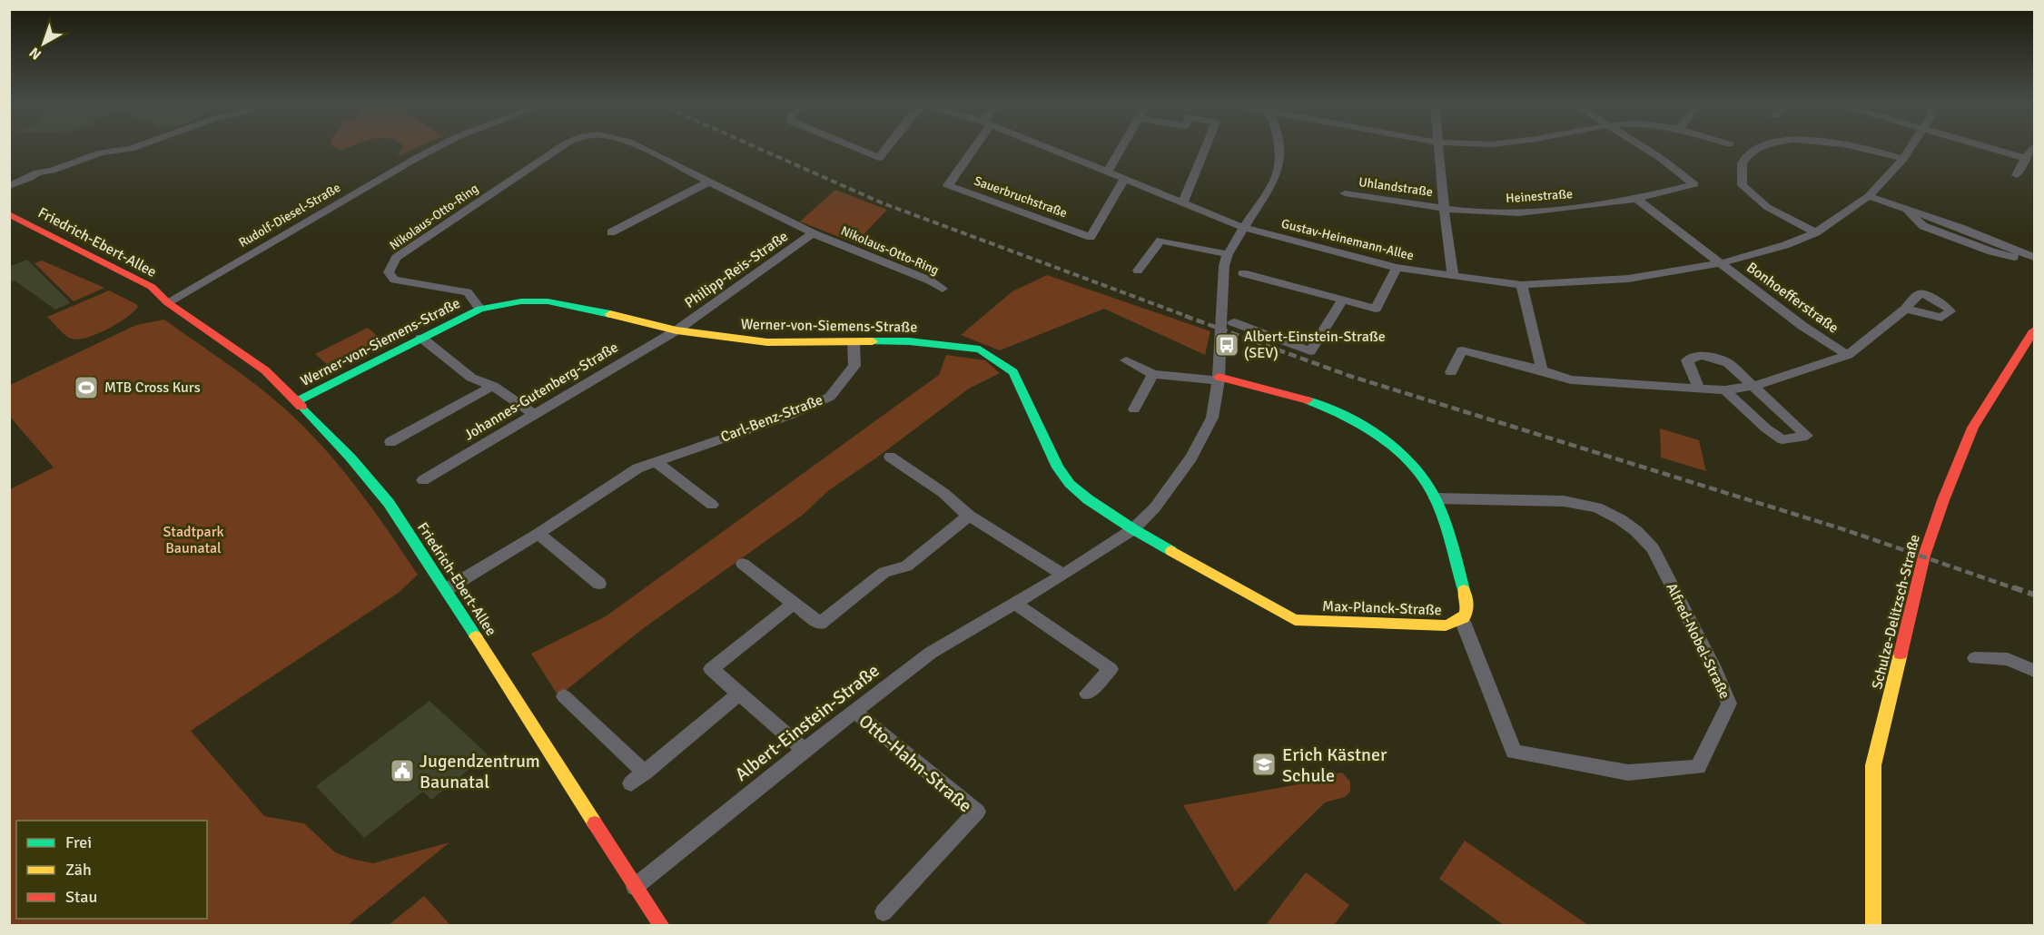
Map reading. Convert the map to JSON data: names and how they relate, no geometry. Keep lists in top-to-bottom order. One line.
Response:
{"streets":{"street":["Uhlandstraße","Heinestraße","Sauerbruchstraße","Rudolf-Diesel-Straße","Nikolaus-Otto-Ring","Gustav-Heinemann-Allee","Friedrich-Ebert-Allee","Philipp-Reis-Straße","Bonhoefferstraße","Werner-von-Siemens-Straße","Johannes-Gutenberg-Straße","Carl-Benz-Straße","Max-Planck-Straße","Schulze-Delitzsch-Straße","Alfred-Nobel-Straße","Albert-Einstein-Straße","Otto-Hahn-Straße"]},"crossings":[["Uhlandstraße","Heinestraße"],["Uhlandstraße","Gustav-Heinemann-Allee"],["Sauerbruchstraße","Gustav-Heinemann-Allee"],["Rudolf-Diesel-Straße","Friedrich-Ebert-Allee"],["Nikolaus-Otto-Ring","Philipp-Reis-Straße"],["Nikolaus-Otto-Ring","Werner-von-Siemens-Straße"],["Gustav-Heinemann-Allee","Bonhoefferstraße"],["Gustav-Heinemann-Allee","Albert-Einstein-Straße"],["Friedrich-Ebert-Allee","Werner-von-Siemens-Straße"],["Friedrich-Ebert-Allee","Carl-Benz-Straße"],["Friedrich-Ebert-Allee","Albert-Einstein-Straße"],["Philipp-Reis-Straße","Werner-von-Siemens-Straße"],["Philipp-Reis-Straße","Johannes-Gutenberg-Straße"],["Werner-von-Siemens-Straße","Johannes-Gutenberg-Straße"],["Werner-von-Siemens-Straße","Carl-Benz-Straße"],["Werner-von-Siemens-Straße","Max-Planck-Straße"],["Werner-von-Siemens-Straße","Albert-Einstein-Straße"],["Max-Planck-Straße","Alfred-Nobel-Straße"],["Max-Planck-Straße","Albert-Einstein-Straße"],["Albert-Einstein-Straße","Otto-Hahn-Straße"]],"parks":["Stadtpark Baunatal"],"places":{"bus stop":["Albert-Einstein-Straße (SEV)"],"sports":["MTB Cross Kurs"],"school or university":["Erich Kästner Schule"],"public building":["Jugendzentrum Baunatal"]},"legend":["Frei","Zäh","Stau"],"north":"bottom left"}
